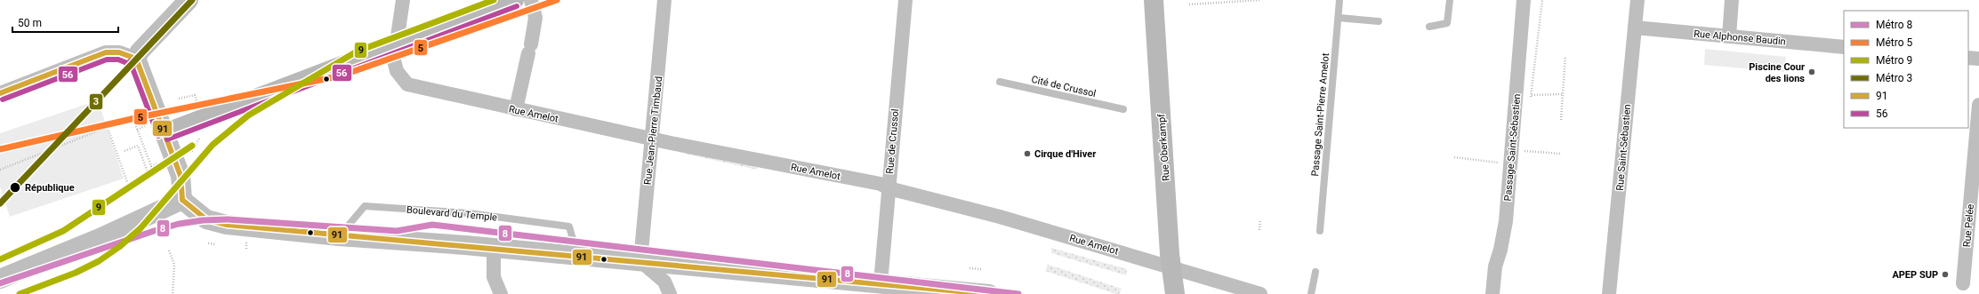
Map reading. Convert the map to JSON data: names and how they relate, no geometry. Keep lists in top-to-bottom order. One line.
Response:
{"streets":{"main road":["Rue Oberkampf"],"street":["Rue Alphonse Baudin","Rue Amelot","Rue Jean-Pierre Timbaud","Rue de Crussol","Passage Saint-Sébastien","Rue Saint-Sébastien","Rue Pelée"],"lane":["Cité de Crussol","Passage Saint-Pierre Amelot","Boulevard du Temple"]},"crossings":[["Rue Alphonse Baudin","Rue Saint-Sébastien"],["Rue Amelot","Rue Jean-Pierre Timbaud"],["Rue Amelot","Rue de Crussol"],["Rue Amelot","Rue Oberkampf"]],"places":["Piscine Cour des lions","Cirque d'Hiver","République","APEP SUP"],"lines":["metro line 5","metro line 9","metro line 3","transit line 56","transit line 91","metro line 8"],"legend":["Métro 8","Métro 5","Métro 9","Métro 3","91","56"],"scale_bar":"50 m"}
